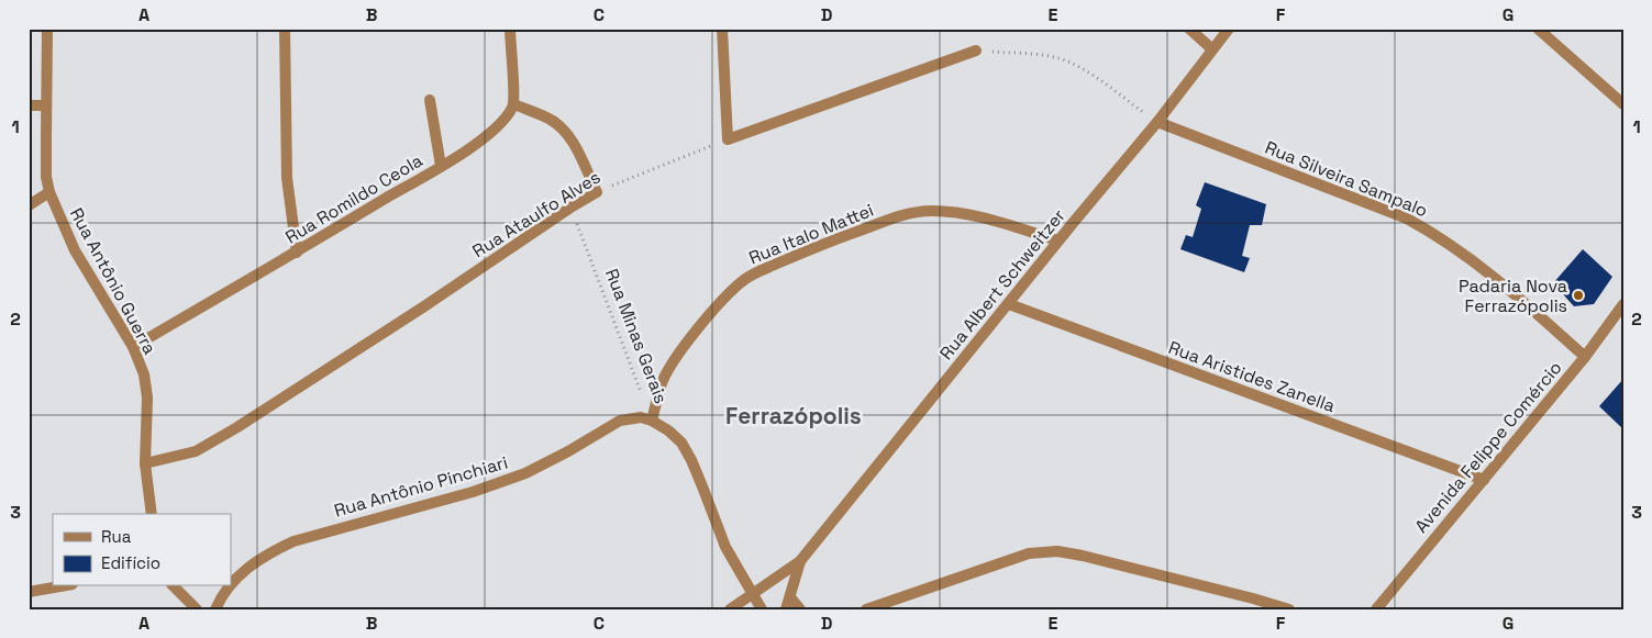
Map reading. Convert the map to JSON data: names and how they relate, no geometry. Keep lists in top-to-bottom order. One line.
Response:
{"streets":{"street":["Rua Silveira Sampalo","Rua Romildo Ceola","Rua Ataulfo Alves","Rua Italo Mattei","Rua Antônio Guerra","Rua Albert Schweitzer","Rua Minas Gerais","Rua Aristides Zanella","Avenida Felippe Comércio","Rua Antônio Pinchiari"]},"crossings":[["Rua Silveira Sampalo","Rua Albert Schweitzer"],["Rua Silveira Sampalo","Avenida Felippe Comércio"],["Rua Romildo Ceola","Rua Antônio Guerra"],["Rua Ataulfo Alves","Rua Antônio Guerra"],["Rua Ataulfo Alves","Rua Minas Gerais"],["Rua Italo Mattei","Rua Albert Schweitzer"],["Rua Italo Mattei","Rua Minas Gerais"],["Rua Italo Mattei","Rua Antônio Pinchiari"],["Rua Albert Schweitzer","Rua Minas Gerais"],["Rua Albert Schweitzer","Rua Aristides Zanella"],["Rua Minas Gerais","Rua Antônio Pinchiari"],["Rua Aristides Zanella","Avenida Felippe Comércio"]],"districts":["Ferrazópolis"],"places":["Padaria Nova Ferrazópolis"],"legend":["Rua","Edifício"],"grid":{"columns":["A","B","C","D","E","F","G"],"rows":["1","2","3"]}}
